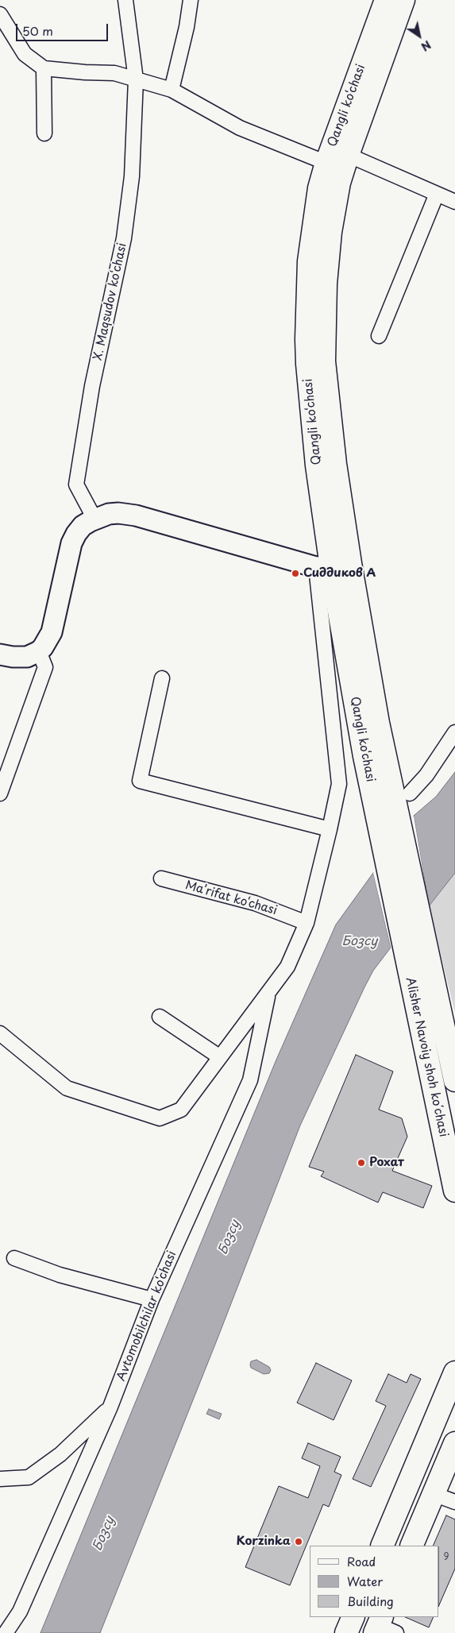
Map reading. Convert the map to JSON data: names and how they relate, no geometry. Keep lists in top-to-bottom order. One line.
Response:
{"streets":{"main road":["Qangli ko‘chasi","Alisher Navoiy shoh koʻchasi"],"street":["X. Maqsudov ko‘chasi","Maʼrifat ko‘chasi","Avtomobilchilar ko‘chasi"]},"crossings":[["Qangli ko‘chasi","Maʼrifat ko‘chasi"],["Qangli ko‘chasi","Alisher Navoiy shoh koʻchasi"]],"water":["Бозсу"],"places":["Сиддиков А","Рохат","Korzinka"],"house_numbers":["9"],"legend":["Road","Water","Building"],"scale_bar":"50 m","north":"bottom right"}
